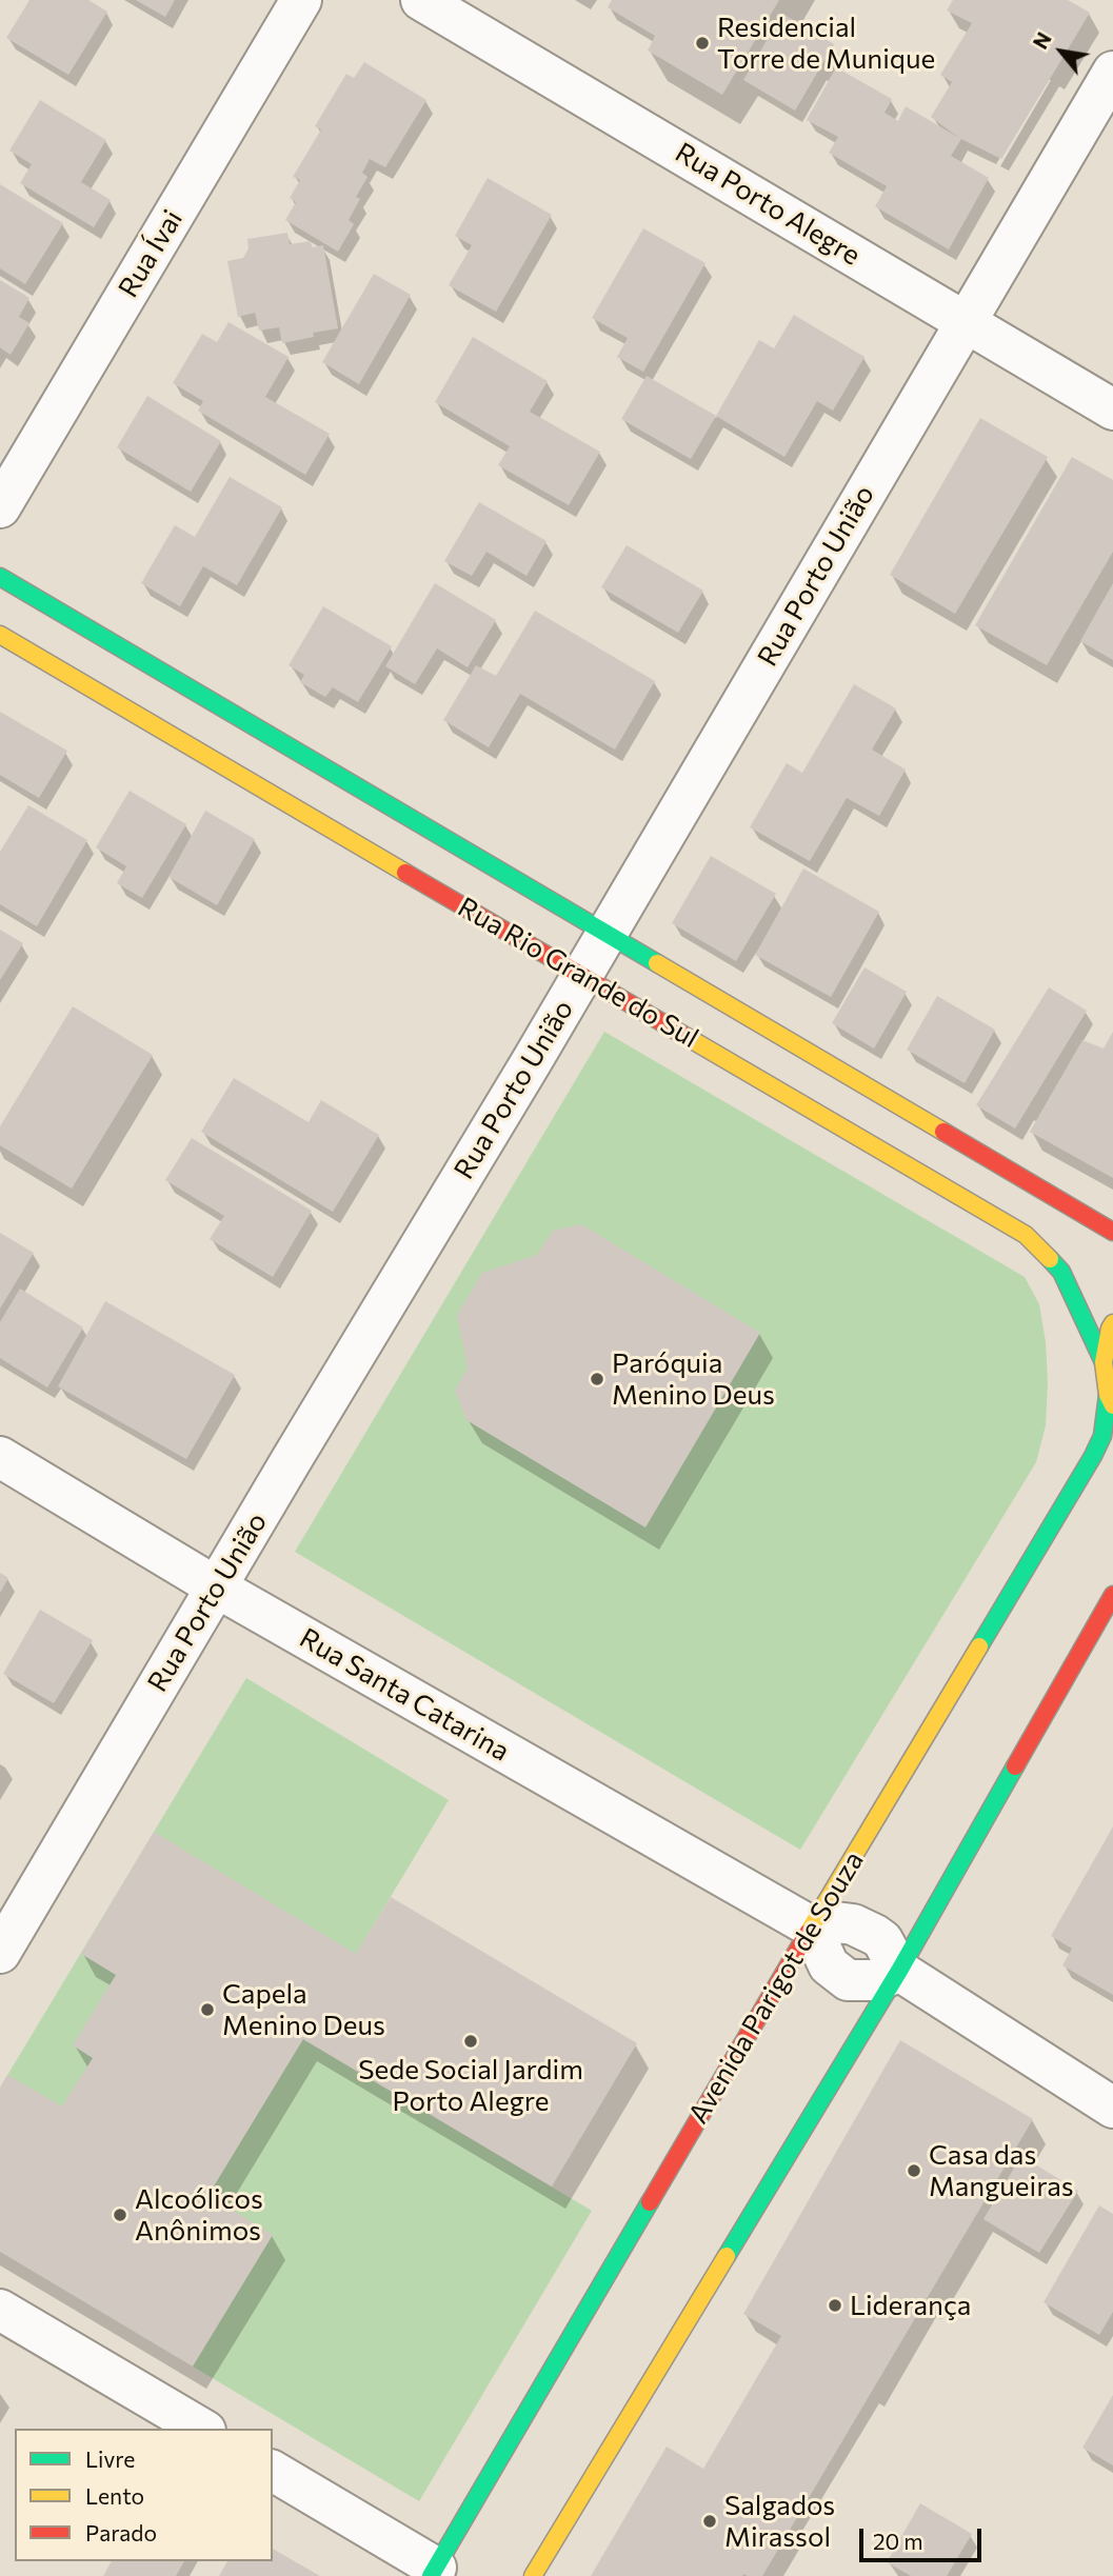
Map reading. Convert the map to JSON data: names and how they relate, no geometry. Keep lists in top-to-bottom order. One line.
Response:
{"streets":{"street":["Rua Porto Alegre","Rua Ívai","Rua Porto União","Rua Rio Grande do Sul","Rua Santa Catarina","Avenida Parigot de Souza"]},"crossings":[["Rua Porto Alegre","Rua Porto União"],["Rua Porto União","Rua Rio Grande do Sul"],["Rua Porto União","Rua Santa Catarina"],["Rua Rio Grande do Sul","Avenida Parigot de Souza"],["Rua Santa Catarina","Avenida Parigot de Souza"]],"places":["Residencial Torre de Munique","Paróquia Menino Deus","Capela Menino Deus","Sede Social Jardim Porto Alegre","Casa das Mangueiras","Alcoólicos Anônimos","Liderança","Salgados Mirassol"],"legend":["Livre","Lento","Parado"],"scale_bar":"20 m","north":"top left"}
